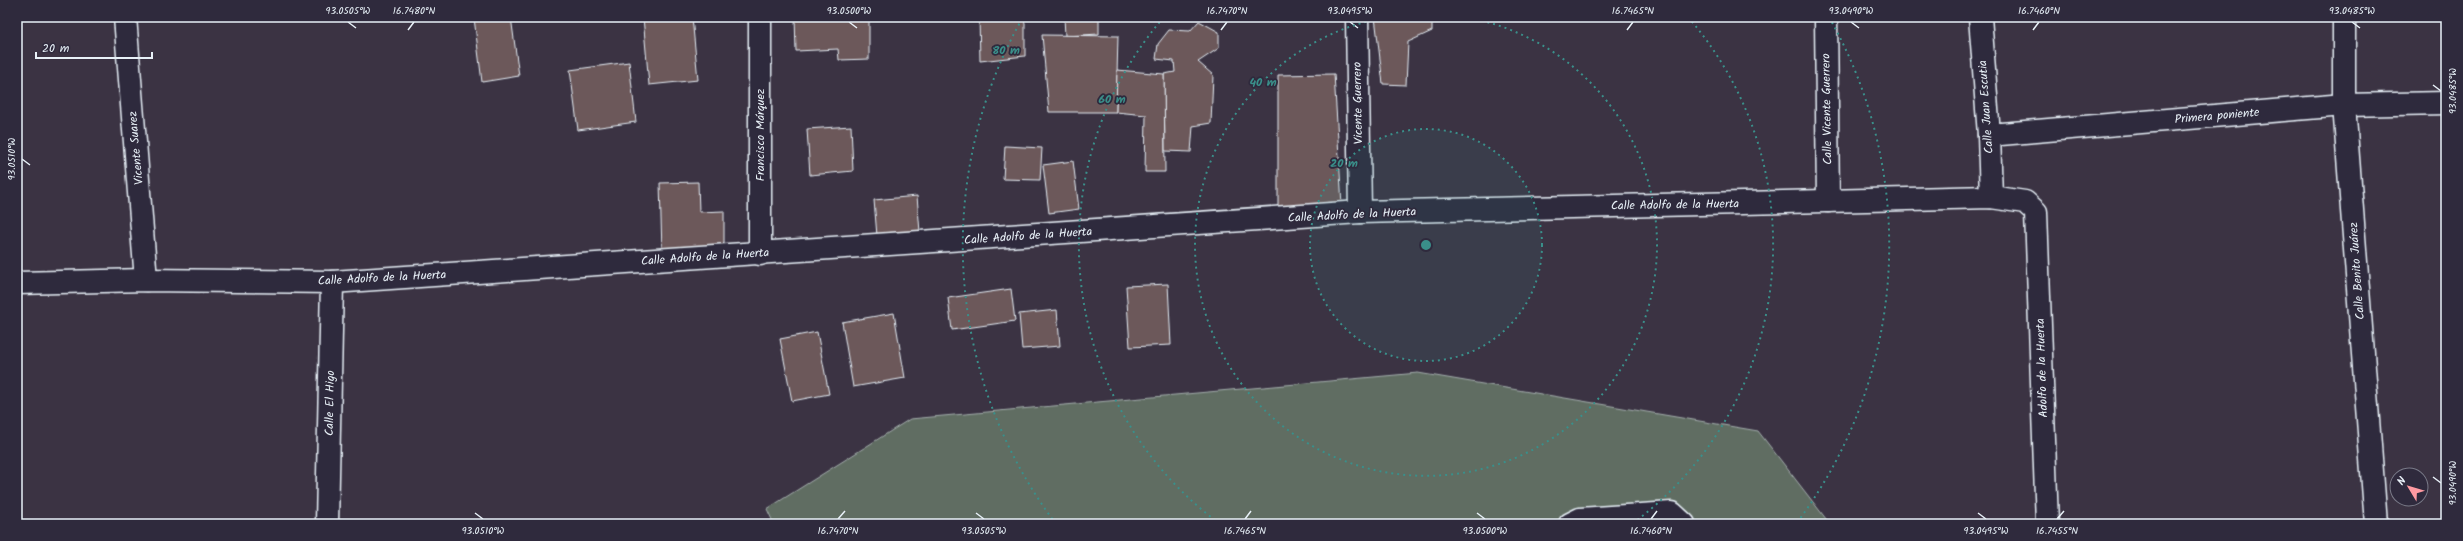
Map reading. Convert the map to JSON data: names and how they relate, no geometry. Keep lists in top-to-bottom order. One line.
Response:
{"streets":{"street":["Vicente Guerrero","Calle Juan Escutia","Calle Vicente Guerrero","Primera poniente","Francisco Márquez","Vicente Suarez","Calle Adolfo de la Huerta","Calle Benito Juárez","Adolfo de la Huerta","Calle El Higo"]},"crossings":[["Vicente Guerrero","Calle Adolfo de la Huerta"],["Calle Juan Escutia","Primera poniente"],["Calle Juan Escutia","Calle Adolfo de la Huerta"],["Calle Vicente Guerrero","Calle Adolfo de la Huerta"],["Primera poniente","Calle Benito Juárez"],["Francisco Márquez","Calle Adolfo de la Huerta"],["Vicente Suarez","Calle Adolfo de la Huerta"],["Calle Adolfo de la Huerta","Adolfo de la Huerta"],["Calle Adolfo de la Huerta","Calle El Higo"]],"scale_bar":"20 m","north":"top left","coordinates":["93.0505°W","16.7480°N","93.0500°W","16.7470°N","93.0495°W","16.7465°N","93.0490°W","16.7460°N","93.0485°W","93.0510°W","16.7455°N"],"rings":["80 m","40 m","60 m","20 m"]}
